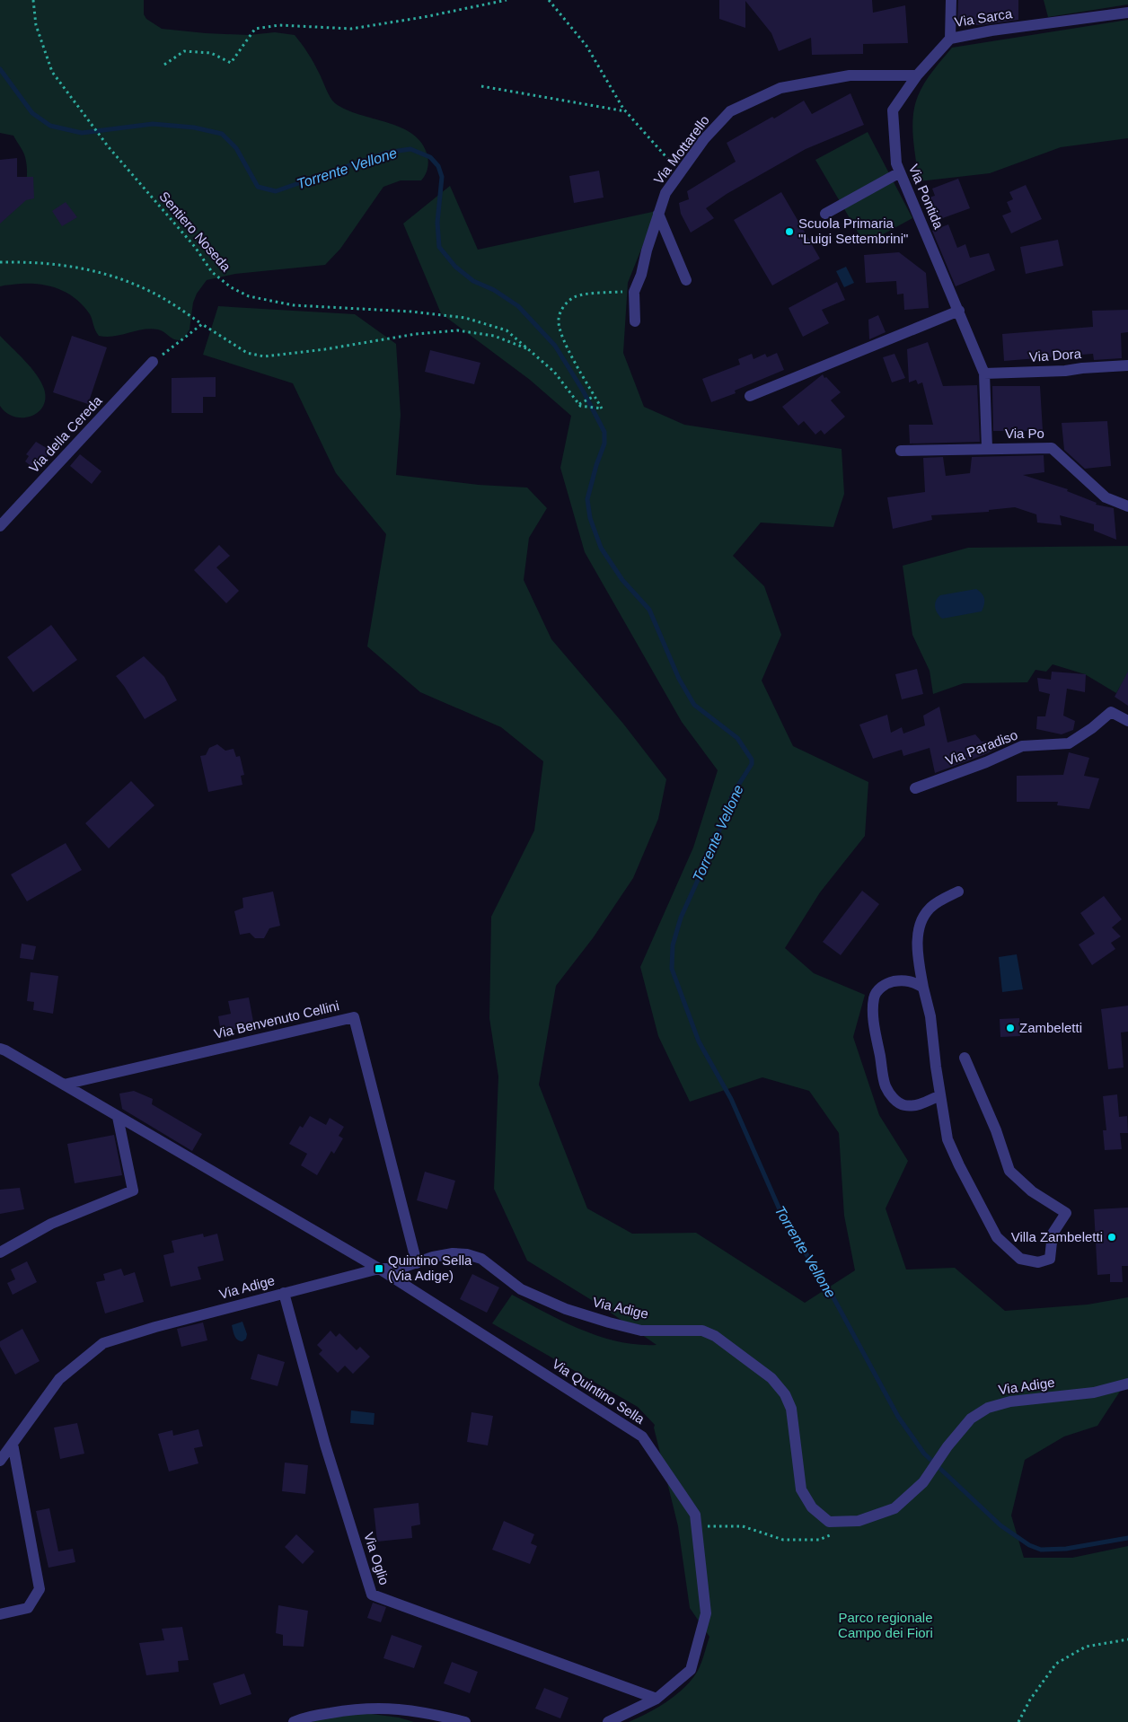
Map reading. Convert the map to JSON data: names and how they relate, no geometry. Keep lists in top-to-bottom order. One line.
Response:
{"streets":{"street":["Via Sarca","Via Mottarello","Via Pontida","Via Dora","Via Po","Via della Cereda","Via Paradiso","Via Benvenuto Cellini","Via Adige","Via Quintino Sella","Via Oglio"],"path":["Sentiero Noseda"]},"crossings":[["Via Sarca","Via Pontida"],["Via Mottarello","Via Pontida"],["Via Pontida","Via Dora"],["Via Pontida","Via Po"],["Via Benvenuto Cellini","Via Adige"],["Via Adige","Via Quintino Sella"],["Via Adige","Via Oglio"],["Via Quintino Sella","Via Oglio"]],"water":["Torrente Vellone"],"parks":["Parco regionale Campo dei Fiori"],"places":{"other":["Scuola Primaria \"Luigi Settembrini\"","Zambeletti","Villa Zambeletti"],"transit":["Quintino Sella (Via Adige)"]}}
